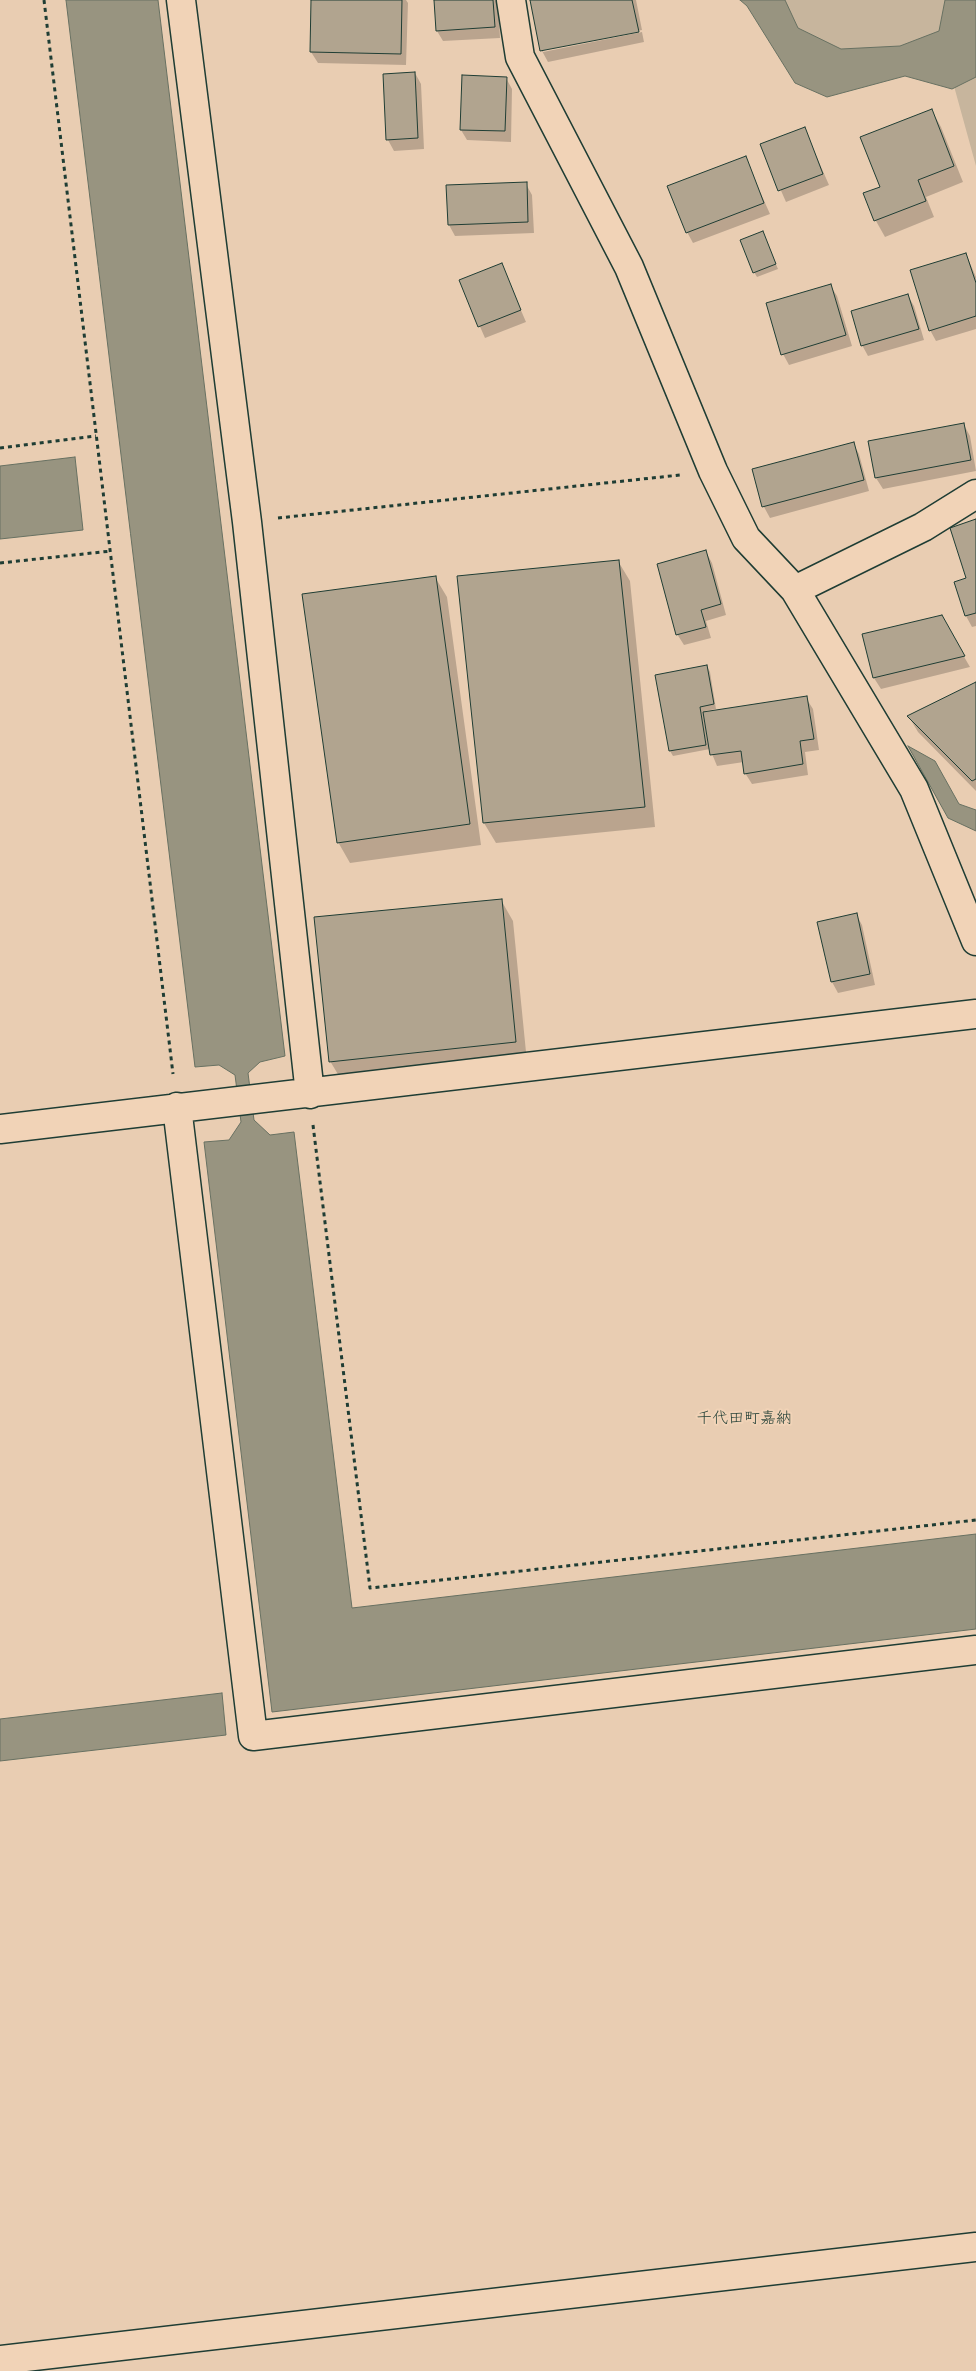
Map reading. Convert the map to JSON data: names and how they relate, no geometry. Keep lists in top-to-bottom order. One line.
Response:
{"districts":["千代田町嘉納"]}
